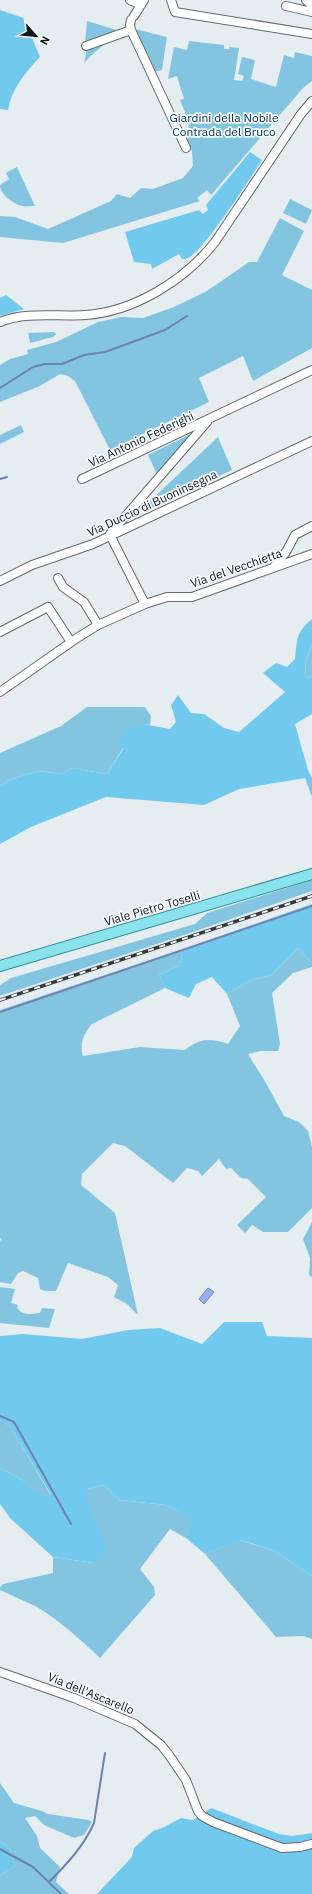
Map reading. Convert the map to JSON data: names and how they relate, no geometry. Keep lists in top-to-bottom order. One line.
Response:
{"streets":{"main road":["Viale Pietro Toselli"],"street":["Via Antonio Federighi","Via Duccio di Buoninsegna","Via del Vecchietta","Via dell'Ascarello"]},"parks":["Giardini della Nobile Contrada del Bruco"],"north":"bottom right"}
